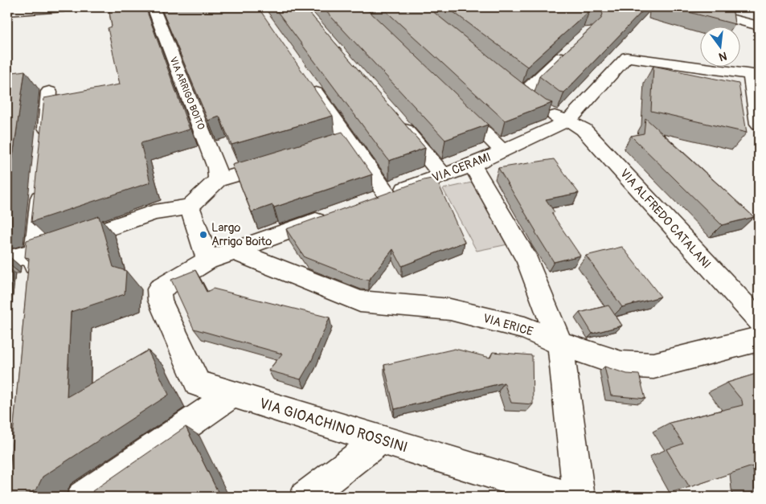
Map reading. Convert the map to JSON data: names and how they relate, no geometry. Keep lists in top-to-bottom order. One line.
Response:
{"streets":{"street":["VIA ARRIGO BOITO","VIA CERAMI","VIA ALFREDO CATALANI","VIA ERICE","VIA GIOACHINO ROSSINI"]},"crossings":[["VIA CERAMI","VIA ALFREDO CATALANI"]],"places":["Largo Arrigo Boito"],"north":"bottom"}
